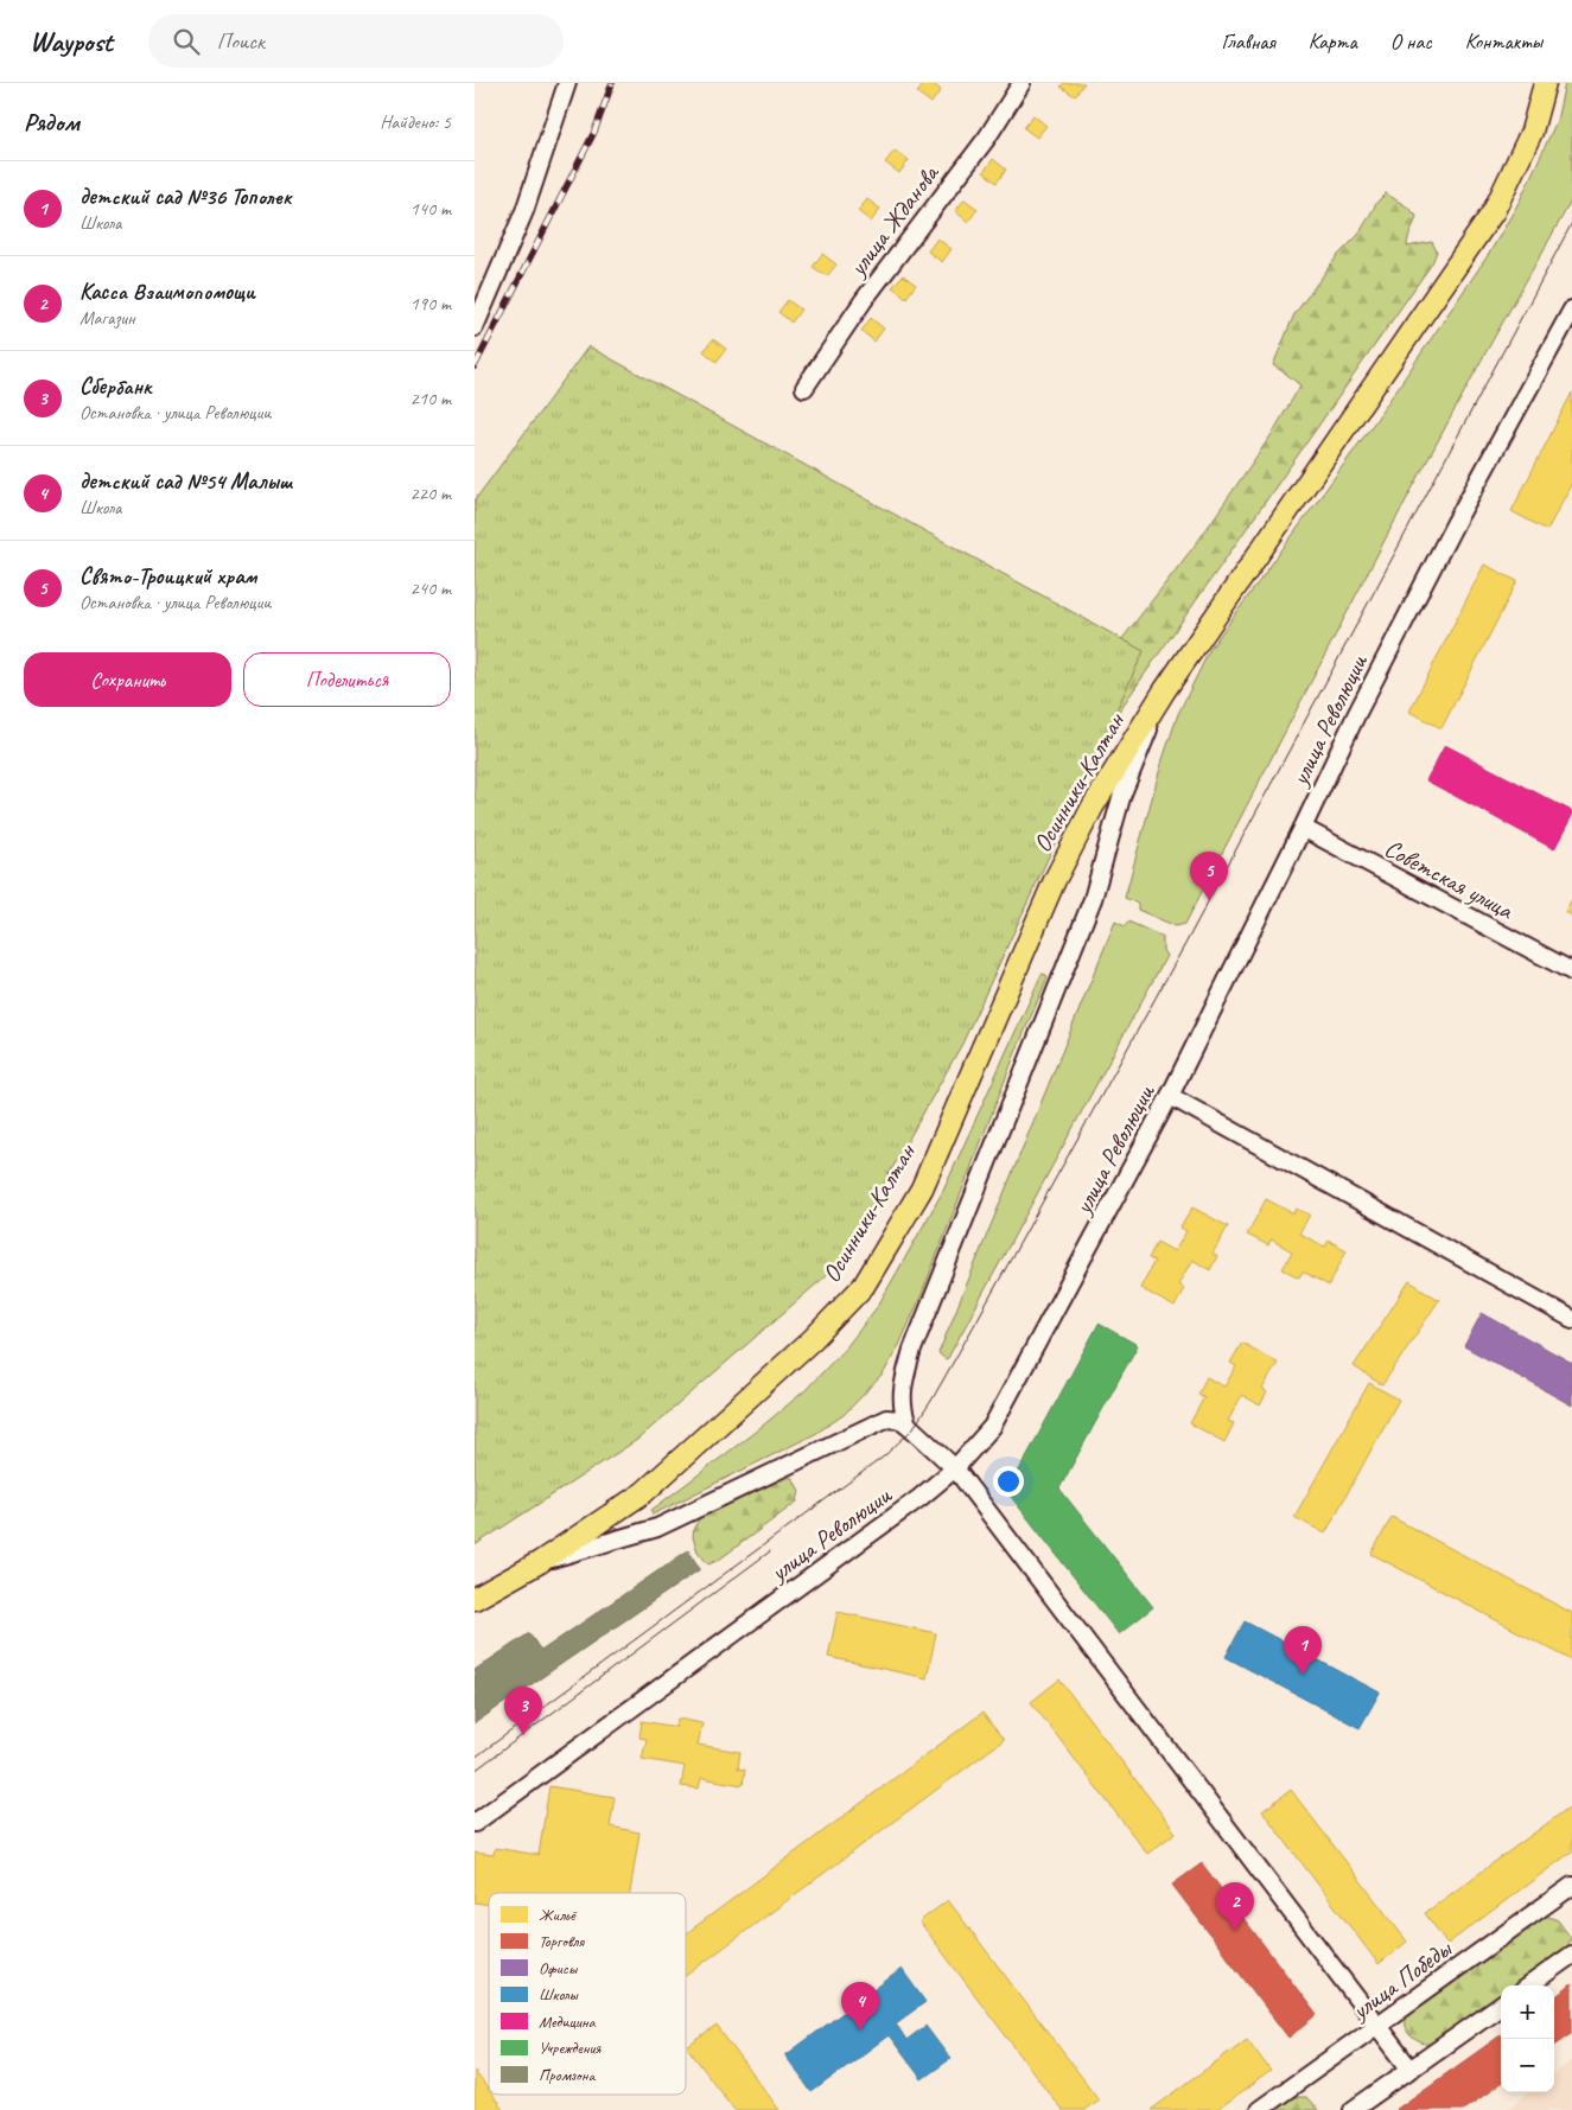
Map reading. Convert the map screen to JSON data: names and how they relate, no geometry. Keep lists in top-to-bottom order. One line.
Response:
{"streets":{"main road":["Осинники-Калтан"],"street":["улица Жданова","улица Революции","Советская улица","улица Победы"]},"crossings":[["улица Революции","Советская улица"]],"legend":["Жильё","Торговля","Офисы","Школы","Медицина","Учреждения","Промзона"],"page":{"header":"Waypost","search":"Поиск","nav":["Главная","Карта","О нас","Контакты"],"heading":["Рядом","Найдено: 5"],"list":[{"mark":"1","name":"детский сад №36 Тополек","note":"Школа","value":"140 m"},{"mark":"2","name":"Касса Взаимопомощи","note":"Магазин","value":"190 m"},{"mark":"3","name":"Сбербанк","note":"Остановка · улица Революции","value":"210 m"},{"mark":"4","name":"детский сад №54 Малыш","note":"Школа","value":"220 m"},{"mark":"5","name":"Свято-Троицкий храм","note":"Остановка · улица Революции","value":"240 m"}],"buttons":["Сохранить","Поделиться"],"pins":["5","1","3","2","4"],"map_buttons":["+","−"]}}
